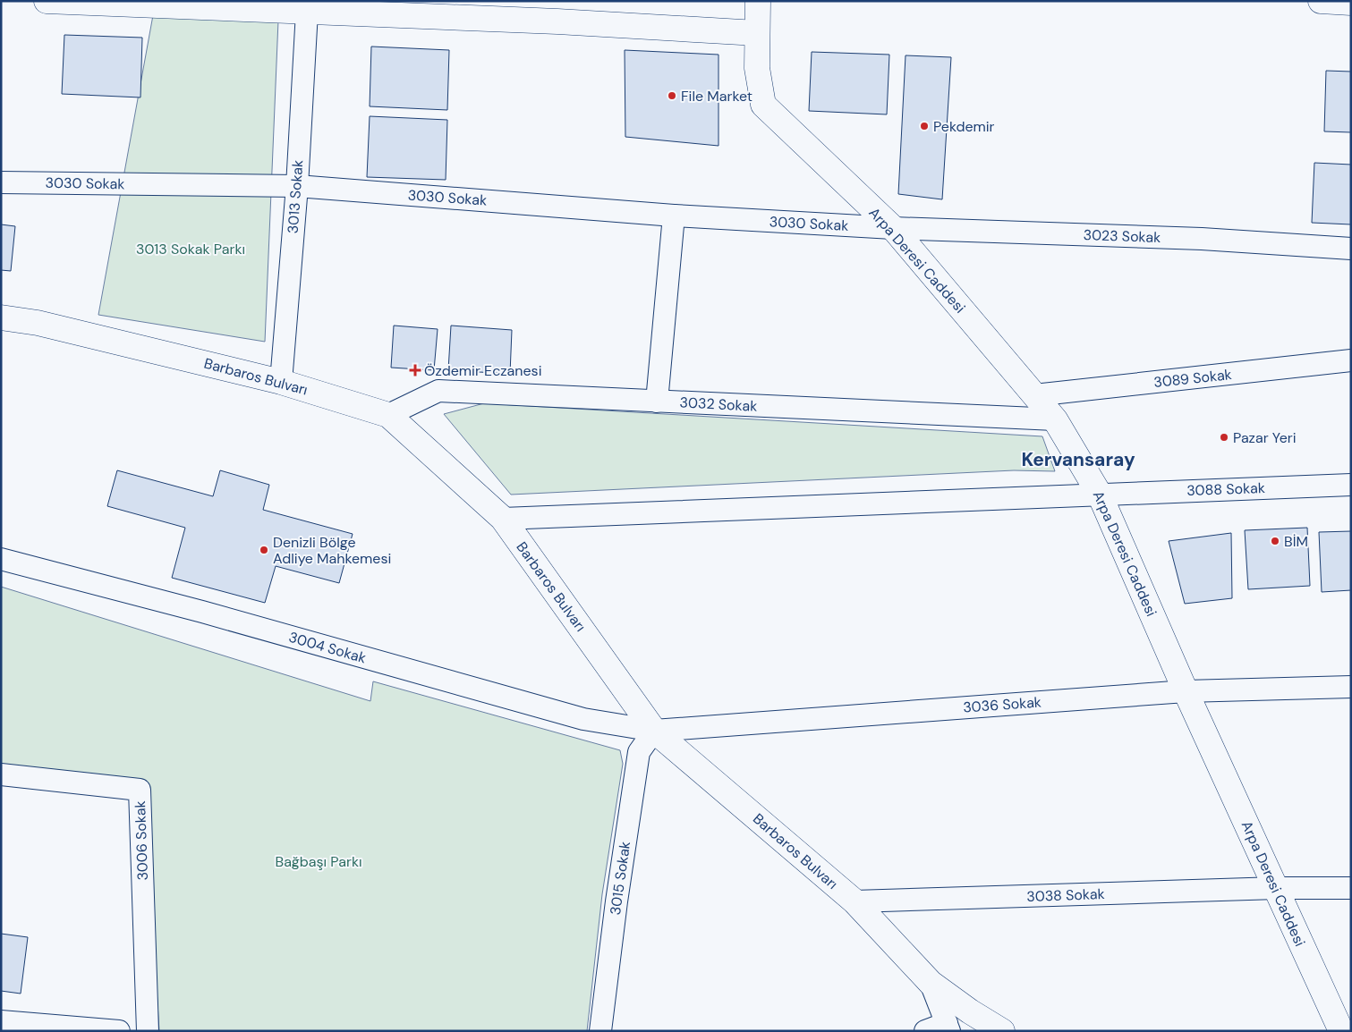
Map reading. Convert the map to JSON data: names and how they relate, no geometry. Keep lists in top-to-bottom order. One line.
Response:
{"streets":{"street":["3030 Sokak","3013 Sokak","3023 Sokak","Arpa Deresi Caddesi","Barbaros Bulvarı","3089 Sokak","3032 Sokak","3088 Sokak","3004 Sokak","3036 Sokak","3006 Sokak","3015 Sokak","3038 Sokak"]},"crossings":[["3030 Sokak","3013 Sokak"],["3030 Sokak","3023 Sokak"],["3030 Sokak","Arpa Deresi Caddesi"],["3013 Sokak","Barbaros Bulvarı"],["3023 Sokak","Arpa Deresi Caddesi"],["Arpa Deresi Caddesi","3089 Sokak"],["Arpa Deresi Caddesi","3032 Sokak"],["Arpa Deresi Caddesi","3088 Sokak"],["Arpa Deresi Caddesi","3036 Sokak"],["Arpa Deresi Caddesi","3038 Sokak"],["Barbaros Bulvarı","3032 Sokak"],["Barbaros Bulvarı","3088 Sokak"],["Barbaros Bulvarı","3004 Sokak"],["Barbaros Bulvarı","3036 Sokak"],["Barbaros Bulvarı","3015 Sokak"],["Barbaros Bulvarı","3038 Sokak"],["3004 Sokak","3036 Sokak"],["3004 Sokak","3015 Sokak"],["3036 Sokak","3015 Sokak"]],"districts":["Kervansaray"],"parks":["3013 Sokak Parkı","Bağbaşı Parkı"],"places":{"other":["File Market","Pekdemir","Pazar Yeri","BİM","Denizli Bölge Adliye Mahkemesi"],"health":["Özdemir Eczanesi"]}}
